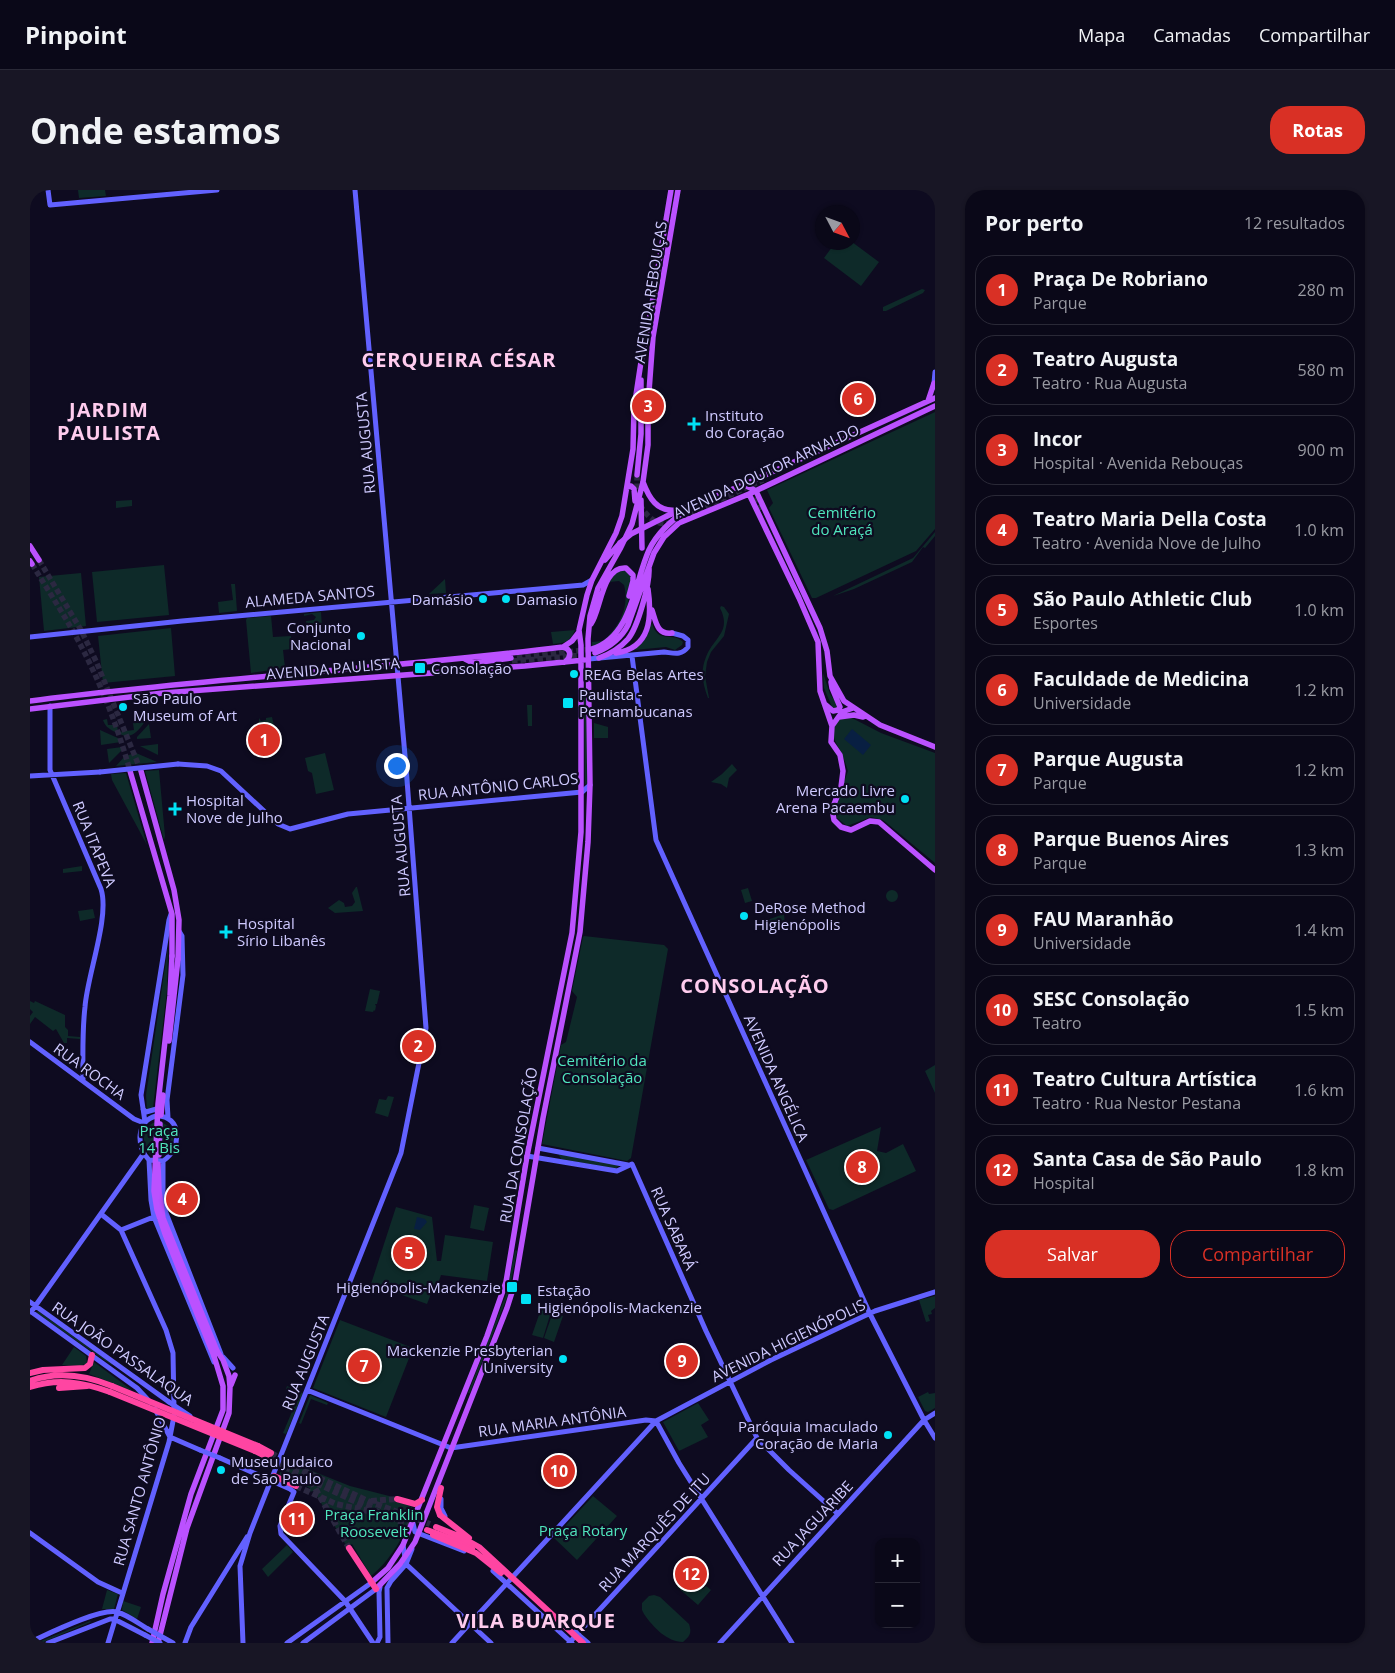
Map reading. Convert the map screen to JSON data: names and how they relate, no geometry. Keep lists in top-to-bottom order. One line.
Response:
{"streets":{"main road":["AVENIDA REBOUÇAS","AVENIDA DOUTOR ARNALDO","AVENIDA PAULISTA","RUA DA CONSOLAÇÃO"],"street":["RUA AUGUSTA","ALAMEDA SANTOS","RUA ANTÔNIO CARLOS","RUA ITAPEVA","RUA ROCHA","AVENIDA ANGÉLICA","RUA SABARÁ","AVENIDA HIGIENÓPOLIS","RUA JOÃO PASSALAQUA","RUA MARIA ANTÔNIA","RUA SANTO ANTÔNIO","RUA JAGUARIBE","RUA MARQUÊS DE ITU"]},"crossings":[["AVENIDA REBOUÇAS","AVENIDA DOUTOR ARNALDO"],["AVENIDA REBOUÇAS","ALAMEDA SANTOS"],["AVENIDA REBOUÇAS","RUA DA CONSOLAÇÃO"],["RUA AUGUSTA","ALAMEDA SANTOS"],["RUA AUGUSTA","AVENIDA PAULISTA"],["RUA AUGUSTA","RUA ANTÔNIO CARLOS"],["AVENIDA DOUTOR ARNALDO","AVENIDA PAULISTA"],["ALAMEDA SANTOS","RUA DA CONSOLAÇÃO"],["AVENIDA PAULISTA","RUA ITAPEVA"],["AVENIDA PAULISTA","AVENIDA ANGÉLICA"],["AVENIDA PAULISTA","RUA DA CONSOLAÇÃO"],["RUA ANTÔNIO CARLOS","RUA ITAPEVA"],["RUA ANTÔNIO CARLOS","RUA DA CONSOLAÇÃO"],["RUA ITAPEVA","RUA ROCHA"],["AVENIDA ANGÉLICA","AVENIDA HIGIENÓPOLIS"],["AVENIDA ANGÉLICA","RUA JAGUARIBE"],["RUA DA CONSOLAÇÃO","AVENIDA HIGIENÓPOLIS"],["RUA DA CONSOLAÇÃO","RUA MARIA ANTÔNIA"],["RUA DA CONSOLAÇÃO","RUA MARQUÊS DE ITU"],["RUA SABARÁ","AVENIDA HIGIENÓPOLIS"],["RUA SABARÁ","RUA JAGUARIBE"],["RUA SABARÁ","RUA MARQUÊS DE ITU"],["AVENIDA HIGIENÓPOLIS","RUA MARIA ANTÔNIA"],["RUA JOÃO PASSALAQUA","RUA SANTO ANTÔNIO"]],"districts":["CERQUEIRA CÉSAR","JARDIM PAULISTA","CONSOLAÇÃO","VILA BUARQUE"],"parks":["Cemitério do Araçá","Cemitério da Consolação","Praça 14 Bis","Praça Franklin Roosevelt","Praça Rotary"],"places":{"health":["Instituto do Coração","Hospital Nove de Julho","Hospital Sírio Libanês"],"other":["Damásio","Damasio","Conjunto Nacional","REAG Belas Artes","São Paulo Museum of Art","Mercado Livre Arena Pacaembu","DeRose Method Higienópolis","Mackenzie Presbyterian University","Paróquia Imaculado Coração de Maria","Museu Judaico de São Paulo"],"transit":["Consolação","Paulista - Pernambucanas","Higienópolis-Mackenzie","Estação Higienópolis-Mackenzie"]},"north":"bottom right","page":{"header":"Pinpoint","nav":["Mapa","Camadas","Compartilhar"],"buttons":["Rotas",["Salvar","Compartilhar"]],"title":"Onde estamos","heading":["Por perto","12 resultados"],"list":[{"mark":"1","name":"Praça De Robriano","note":"Parque","value":"280 m"},{"mark":"2","name":"Teatro Augusta","note":"Teatro · Rua Augusta","value":"580 m"},{"mark":"3","name":"Incor","note":"Hospital · Avenida Rebouças","value":"900 m"},{"mark":"4","name":"Teatro Maria Della Costa","note":"Teatro · Avenida Nove de Julho","value":"1.0 km"},{"mark":"5","name":"São Paulo Athletic Club","note":"Esportes","value":"1.0 km"},{"mark":"6","name":"Faculdade de Medicina","note":"Universidade","value":"1.2 km"},{"mark":"7","name":"Parque Augusta","note":"Parque","value":"1.2 km"},{"mark":"8","name":"Parque Buenos Aires","note":"Parque","value":"1.3 km"},{"mark":"9","name":"FAU Maranhão","note":"Universidade","value":"1.4 km"},{"mark":"10","name":"SESC Consolação","note":"Teatro","value":"1.5 km"},{"mark":"11","name":"Teatro Cultura Artística","note":"Teatro · Rua Nestor Pestana","value":"1.6 km"},{"mark":"12","name":"Santa Casa de São Paulo","note":"Hospital","value":"1.8 km"}],"pins":["6","3","1","2","8","4","5","9","7","10","11","12"],"map_buttons":["+","−"]}}
